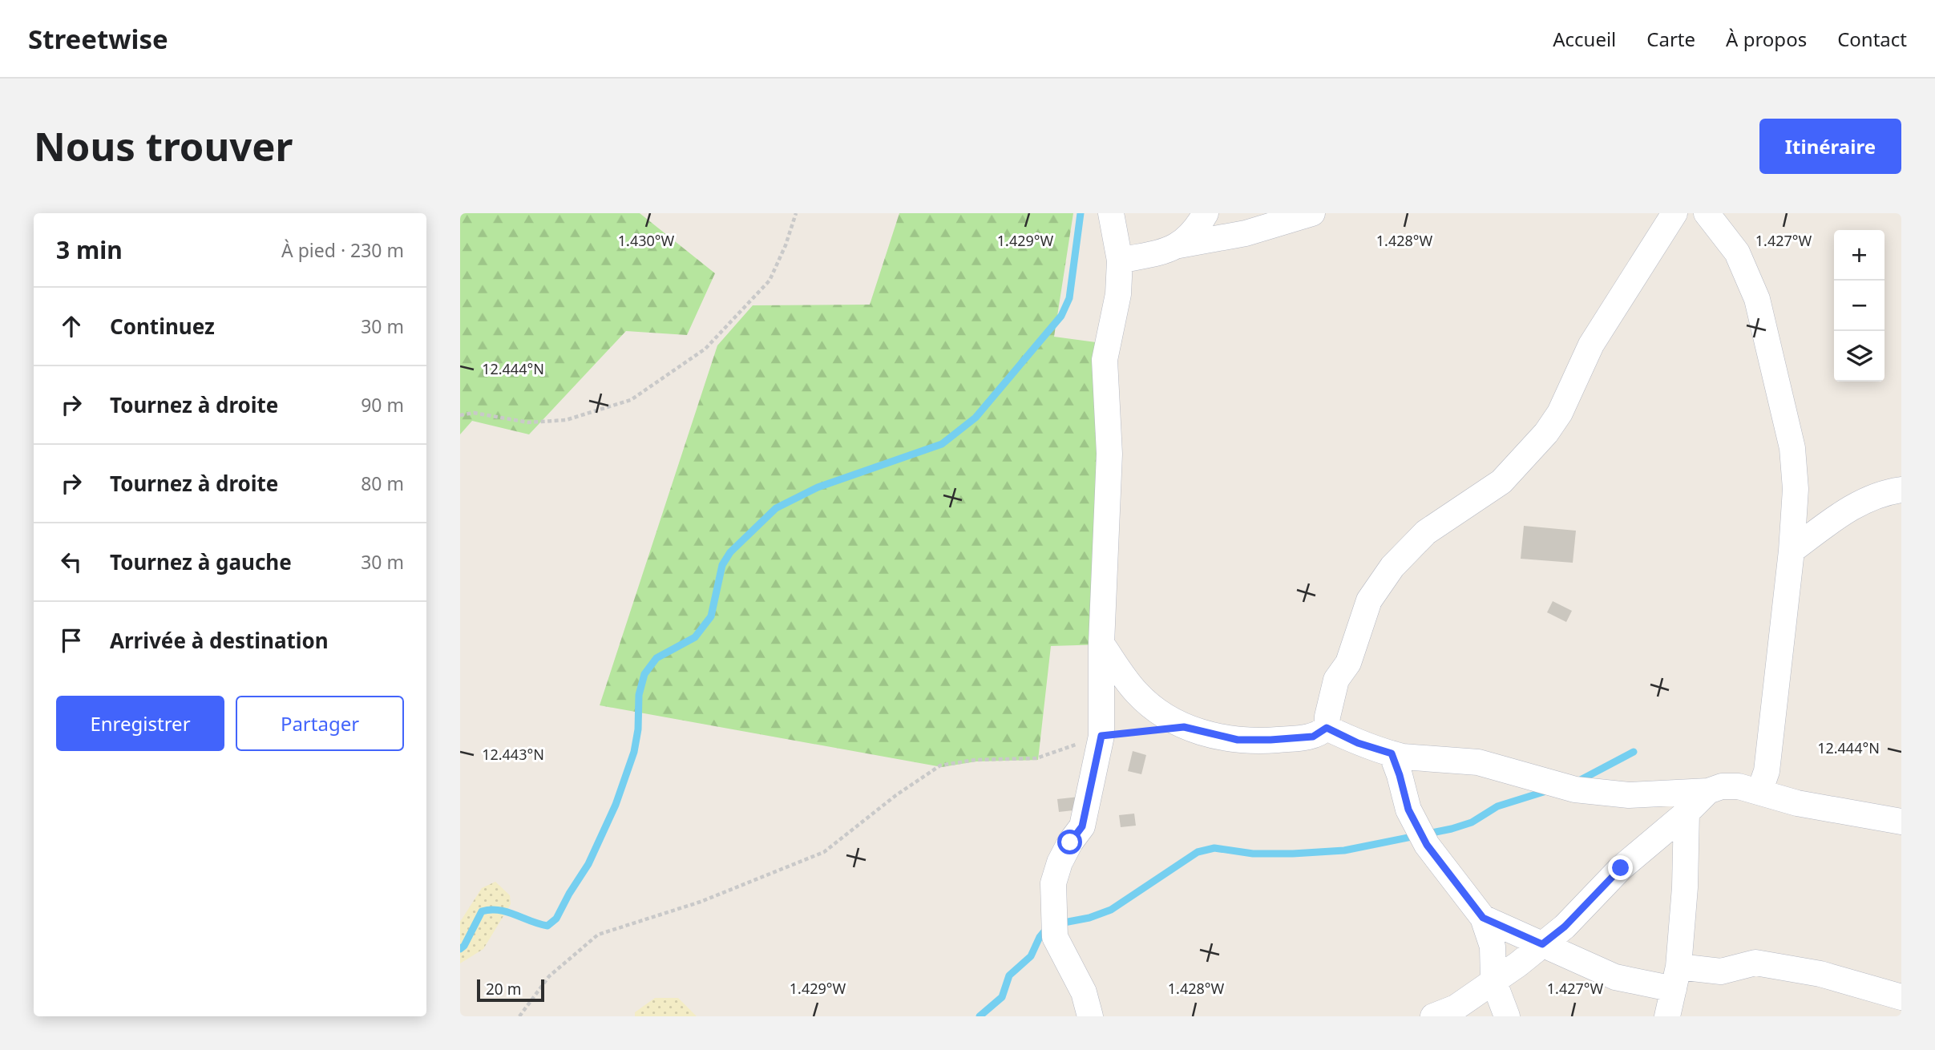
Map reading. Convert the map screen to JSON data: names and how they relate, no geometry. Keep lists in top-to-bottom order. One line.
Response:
{"scale_bar":"20 m","page":{"header":"Streetwise","nav":["Accueil","Carte","À propos","Contact"],"buttons":["Itinéraire",["Enregistrer","Partager"]],"title":"Nous trouver","heading":["3 min","À pied · 230 m"],"map_buttons":["+","−"],"list":[["Continuez","30 m"],["Tournez à droite","90 m"],["Tournez à droite","80 m"],["Tournez à gauche","30 m"],"Arrivée à destination"],"scale":"20 m"},"coordinates":["1.430°W","1.429°W","1.428°W","1.427°W","12.444°N","12.443°N"]}
